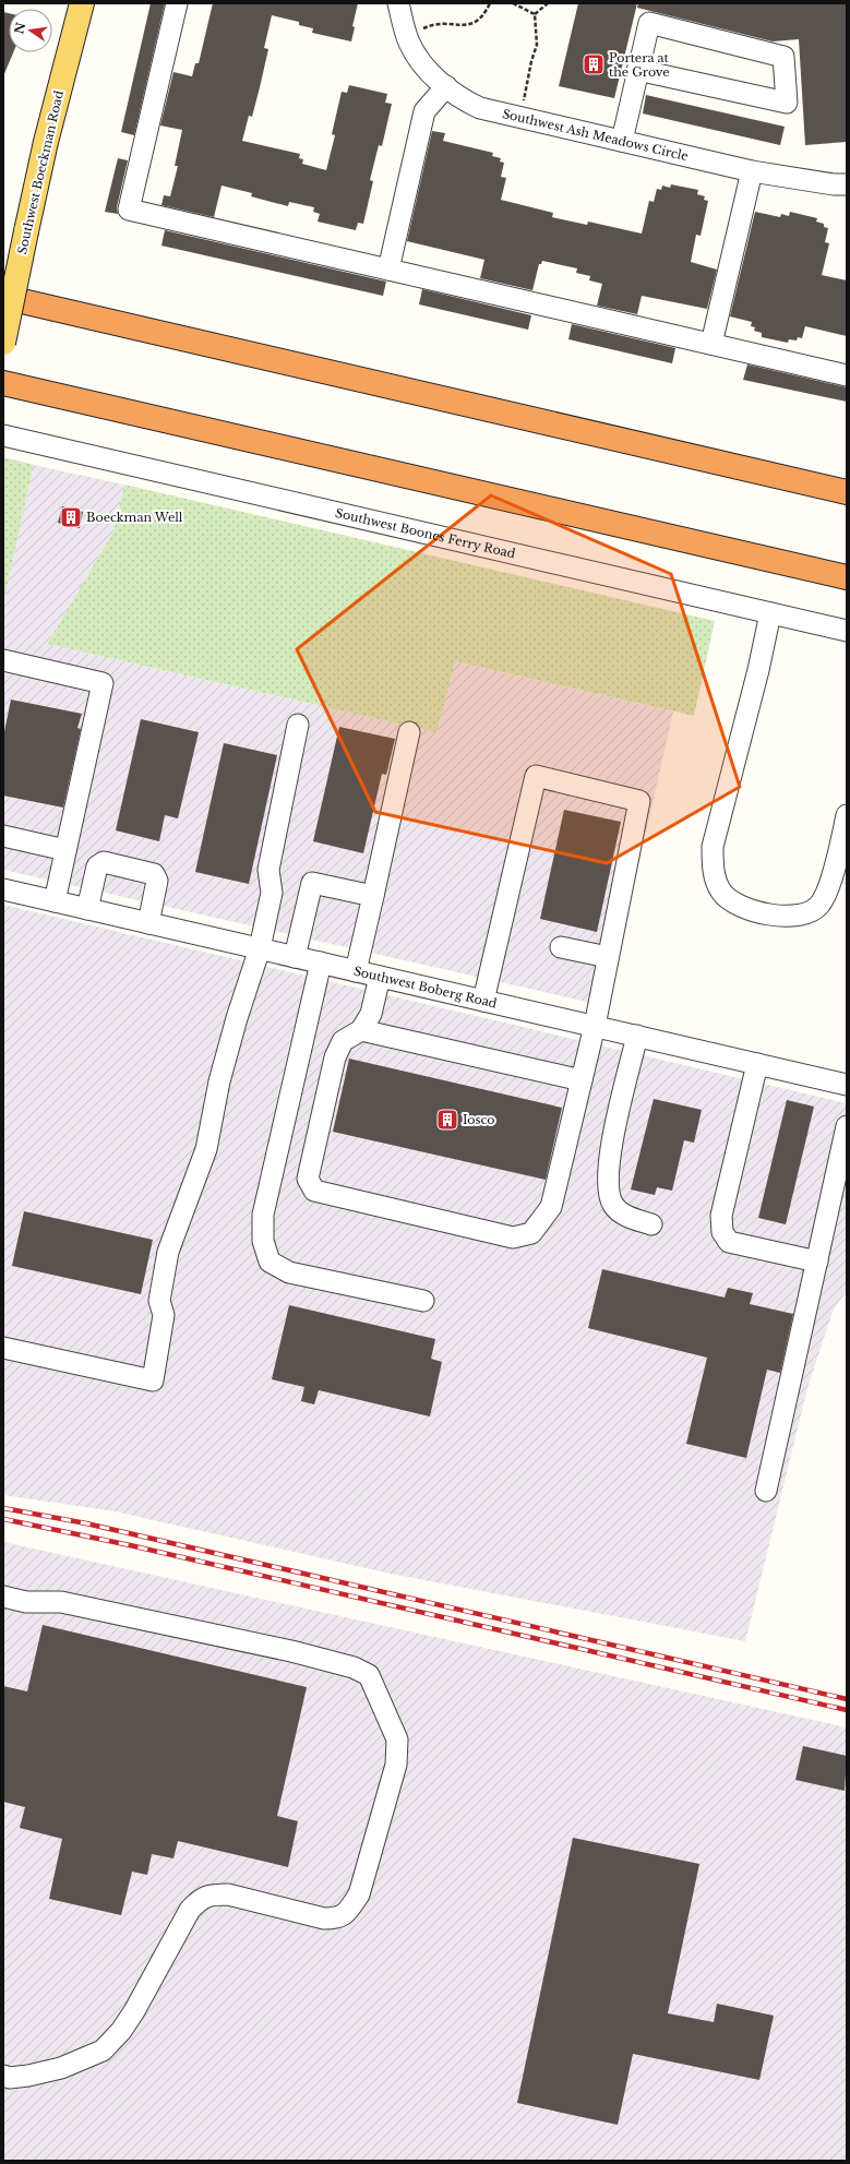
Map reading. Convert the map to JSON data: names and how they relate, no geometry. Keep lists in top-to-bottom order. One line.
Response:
{"streets":{"main road":["Southwest Boeckman Road"],"street":["Southwest Ash Meadows Circle","Southwest Boones Ferry Road","Southwest Boberg Road"]},"places":{"building":["Portera at the Grove","Boeckman Well","Iosco"]},"north":"left"}
